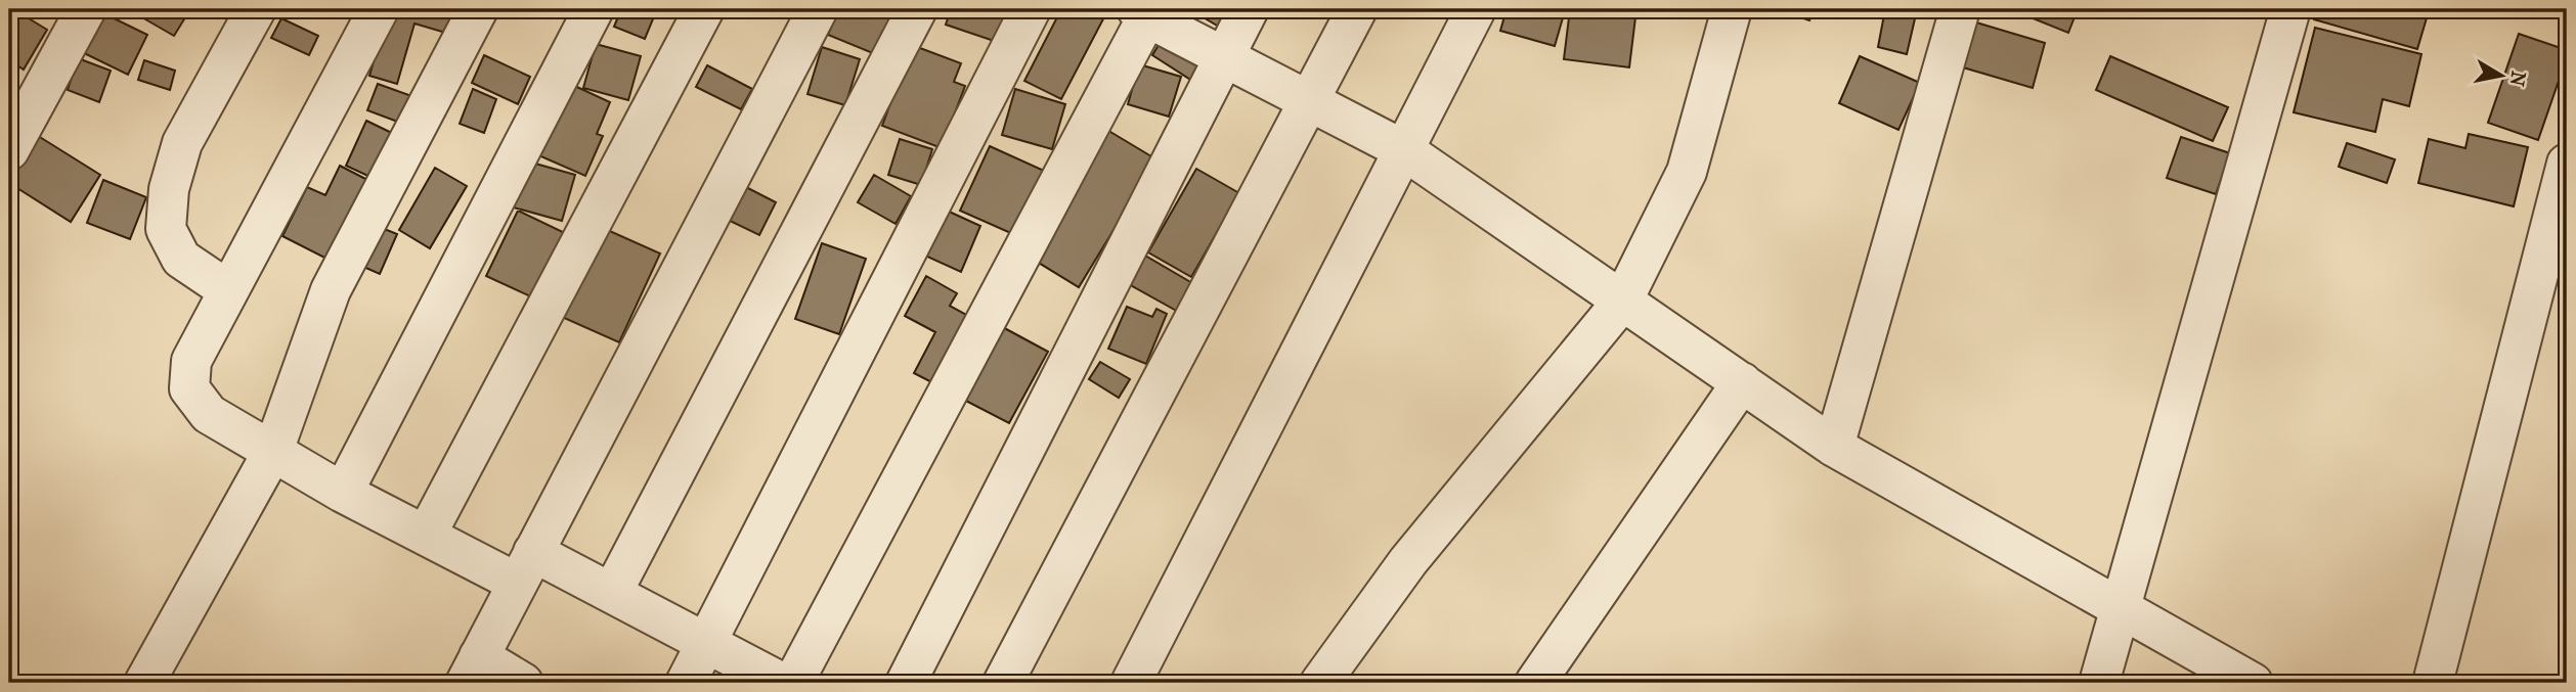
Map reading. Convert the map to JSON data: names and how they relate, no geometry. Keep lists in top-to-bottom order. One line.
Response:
{"north":"right"}
